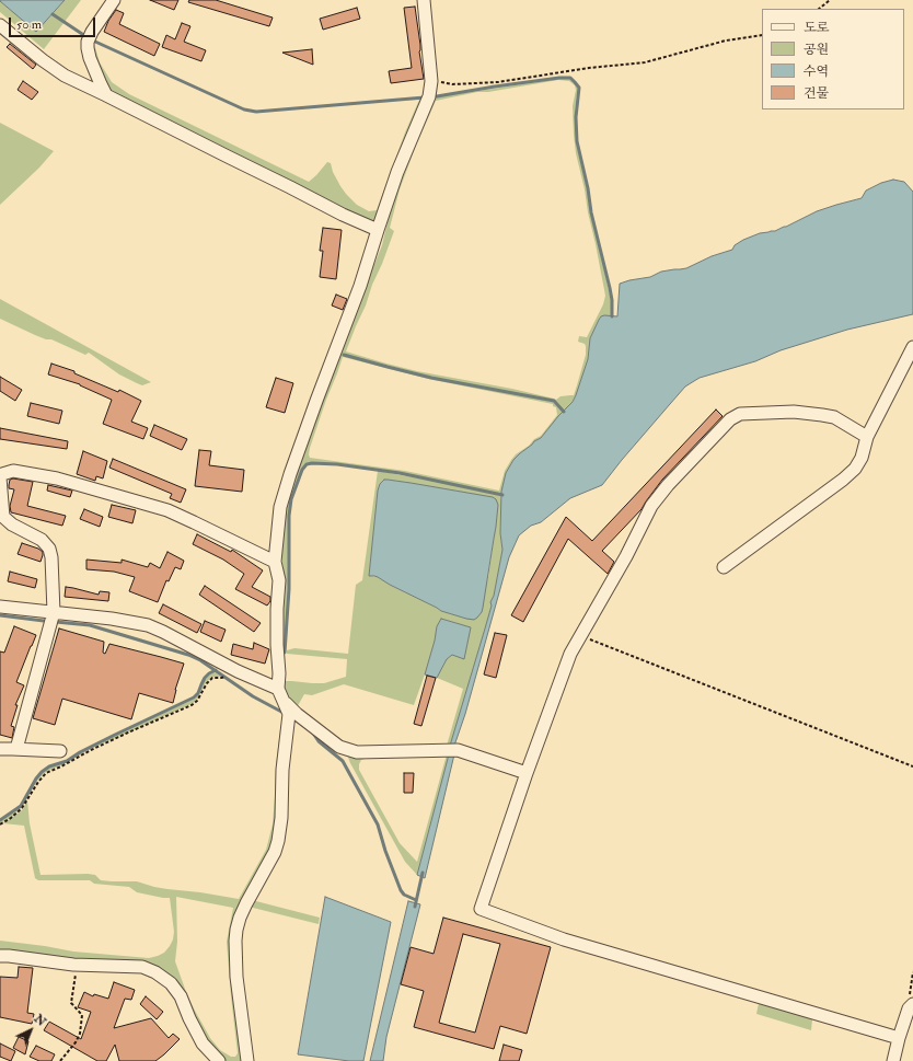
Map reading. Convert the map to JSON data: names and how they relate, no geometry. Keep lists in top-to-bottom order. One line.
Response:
{"legend":["도로","공원","수역","건물"],"scale_bar":"50 m","north":"top right"}
